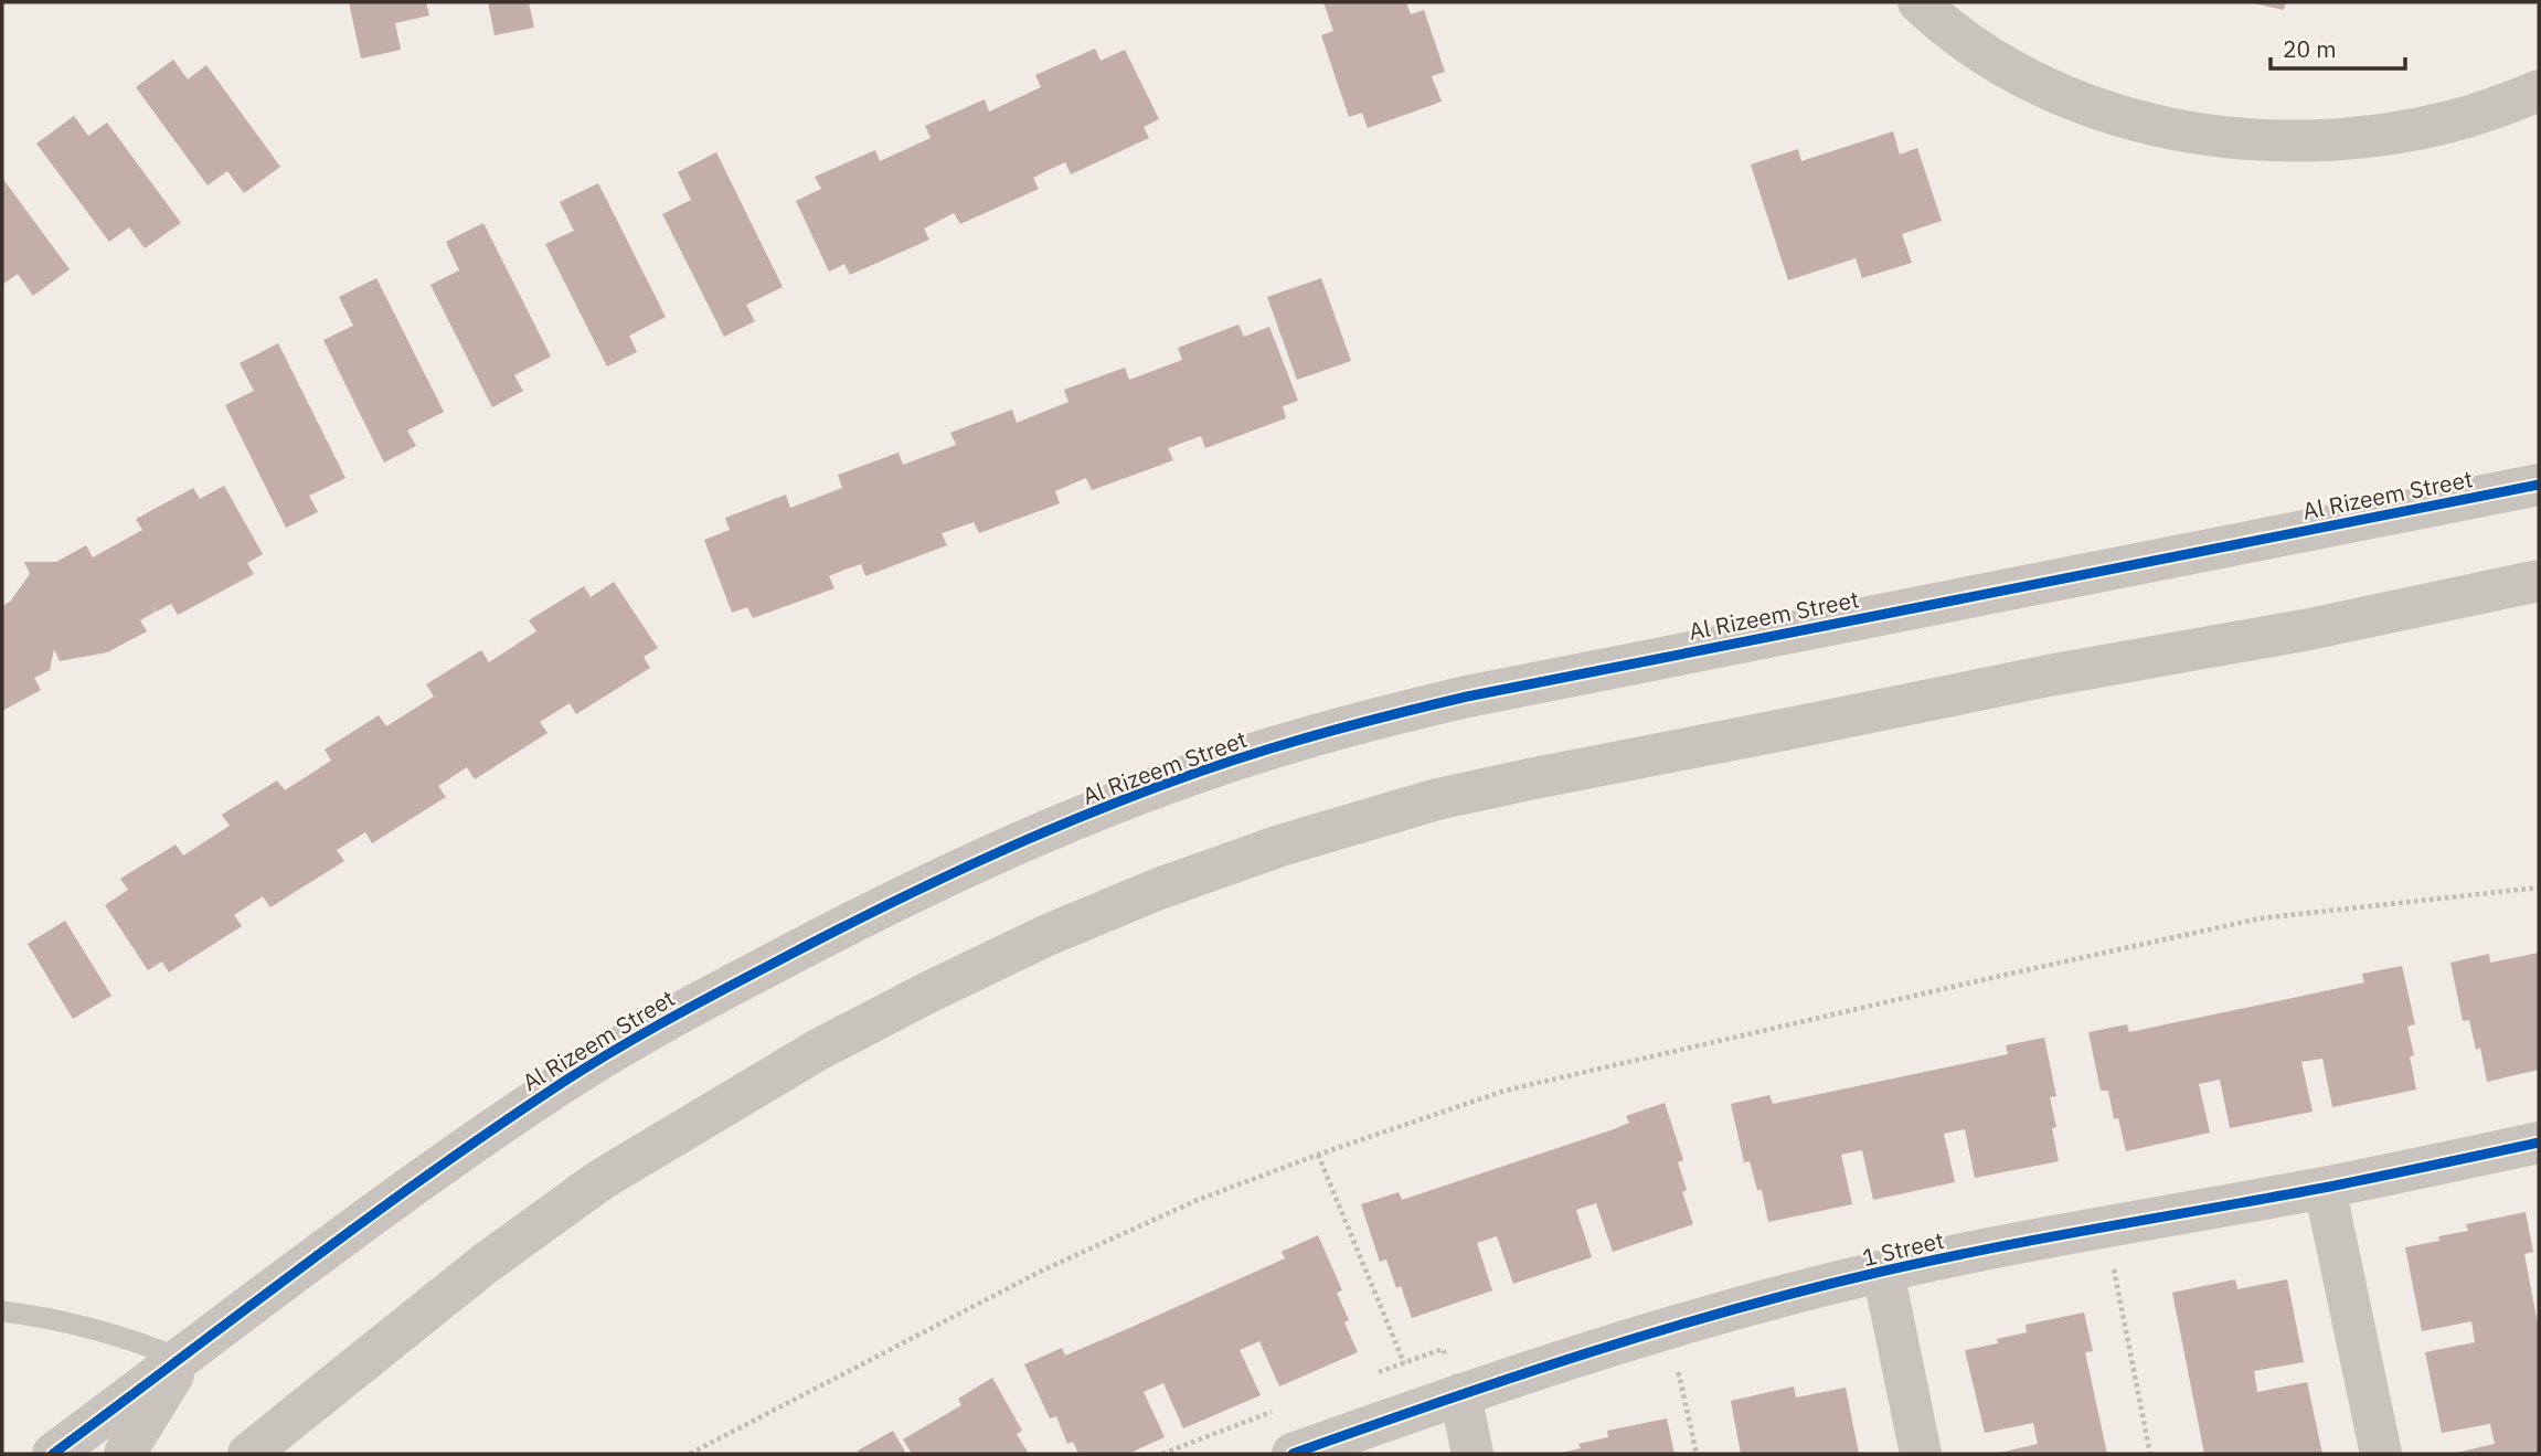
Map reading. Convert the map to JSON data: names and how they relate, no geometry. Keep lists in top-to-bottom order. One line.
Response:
{"streets":{"street":["Al Rizeem Street","1 Street"]},"scale_bar":"20 m"}
